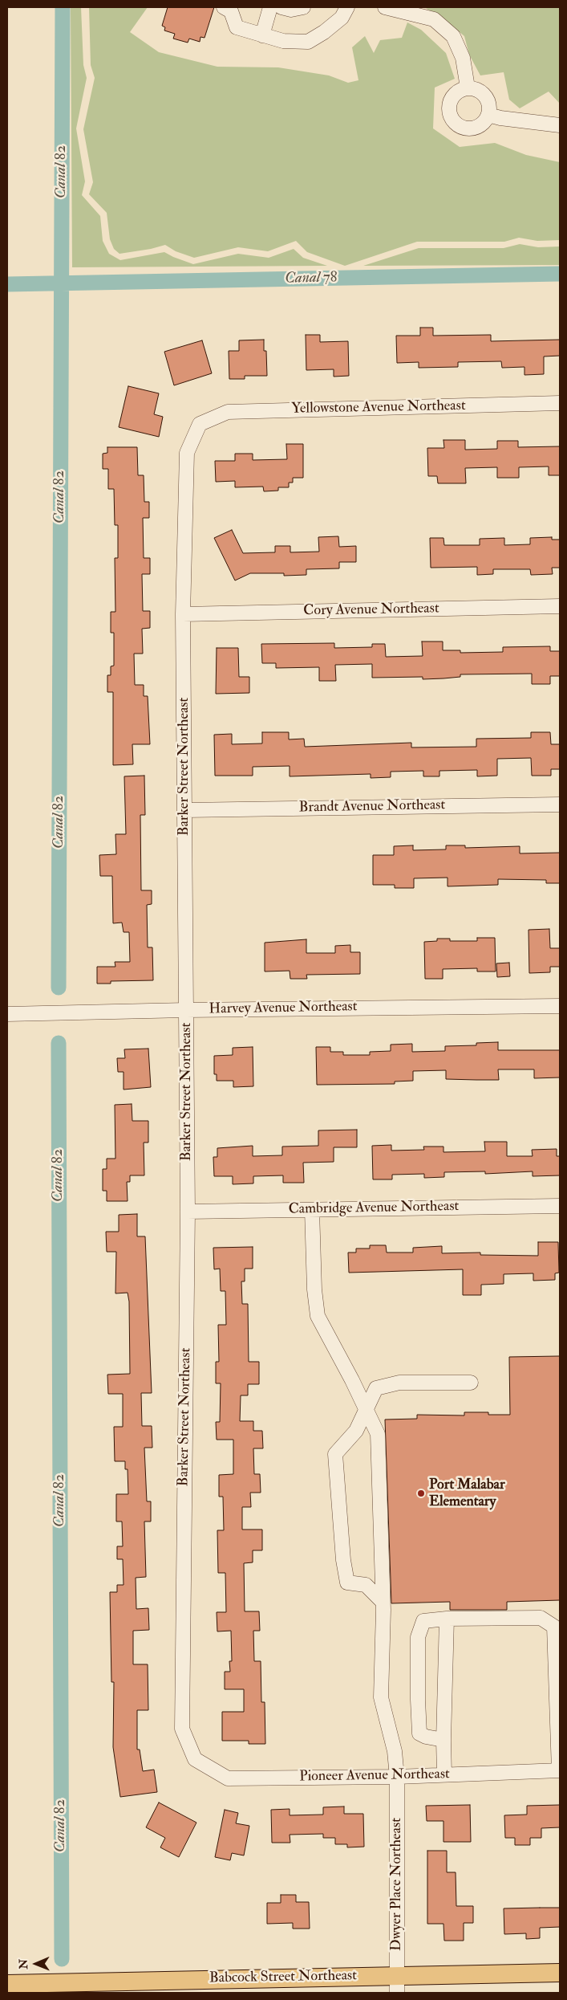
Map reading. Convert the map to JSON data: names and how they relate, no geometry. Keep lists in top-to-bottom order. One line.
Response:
{"streets":{"main road":["Babcock Street Northeast"],"street":["Yellowstone Avenue Northeast","Cory Avenue Northeast","Barker Street Northeast","Brandt Avenue Northeast","Harvey Avenue Northeast","Cambridge Avenue Northeast","Pioneer Avenue Northeast","Dwyer Place Northeast"]},"crossings":[["Yellowstone Avenue Northeast","Barker Street Northeast"],["Cory Avenue Northeast","Barker Street Northeast"],["Barker Street Northeast","Brandt Avenue Northeast"],["Barker Street Northeast","Harvey Avenue Northeast"],["Barker Street Northeast","Cambridge Avenue Northeast"],["Barker Street Northeast","Pioneer Avenue Northeast"],["Cambridge Avenue Northeast","Dwyer Place Northeast"],["Pioneer Avenue Northeast","Dwyer Place Northeast"],["Dwyer Place Northeast","Babcock Street Northeast"]],"water":["Canal 82","Canal 78"],"places":["Port Malabar Elementary"],"north":"left"}
